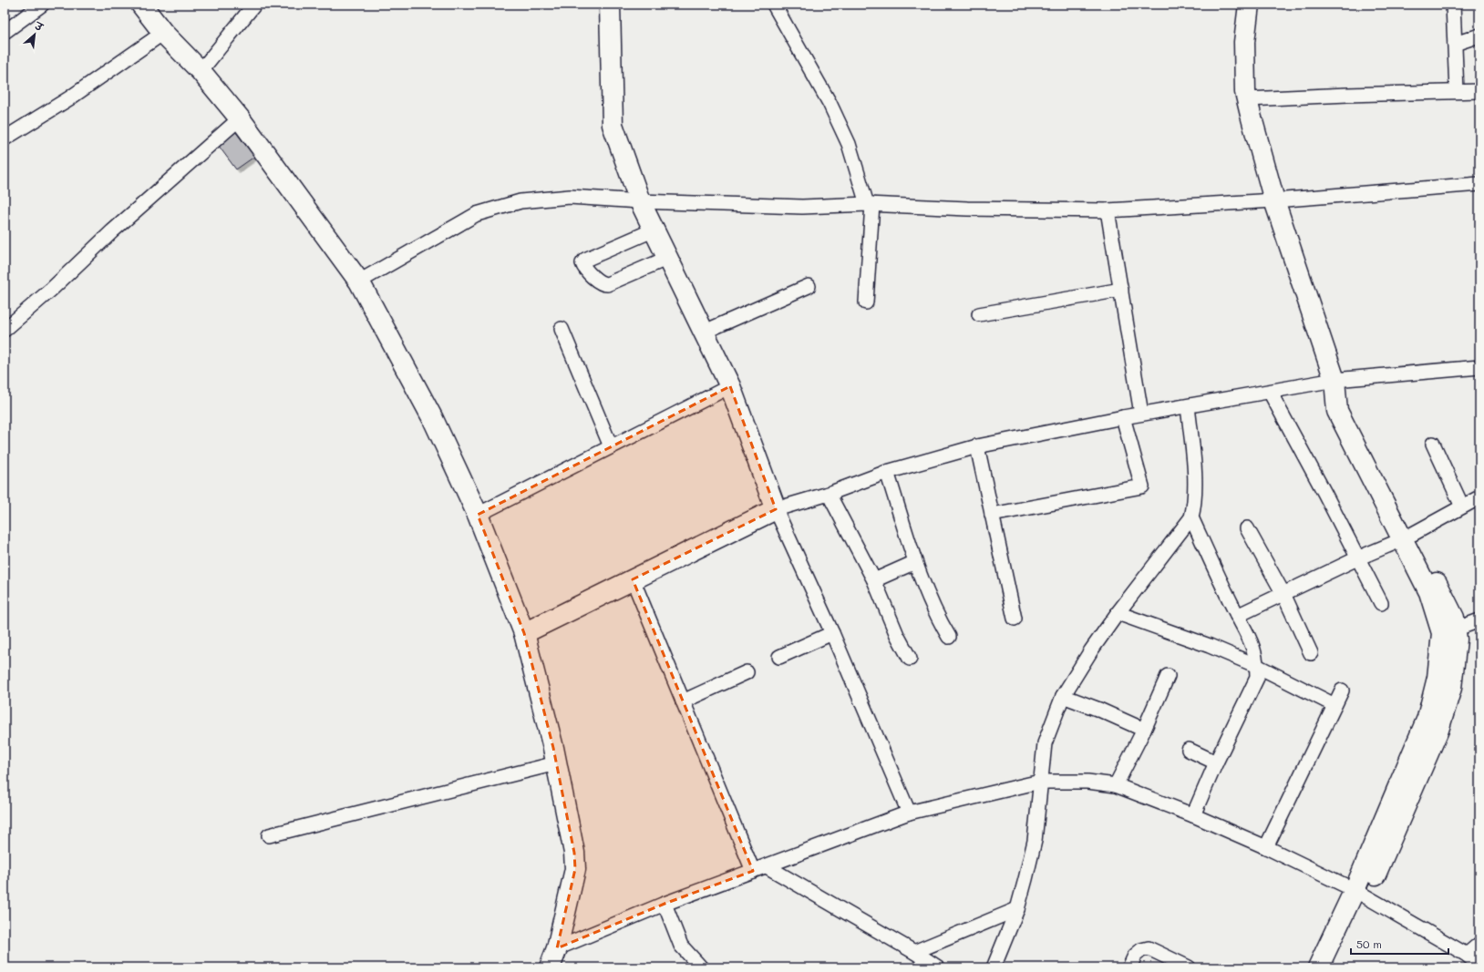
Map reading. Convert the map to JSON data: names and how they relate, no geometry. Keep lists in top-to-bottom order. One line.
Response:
{"scale_bar":"50 m","north":"top right"}
